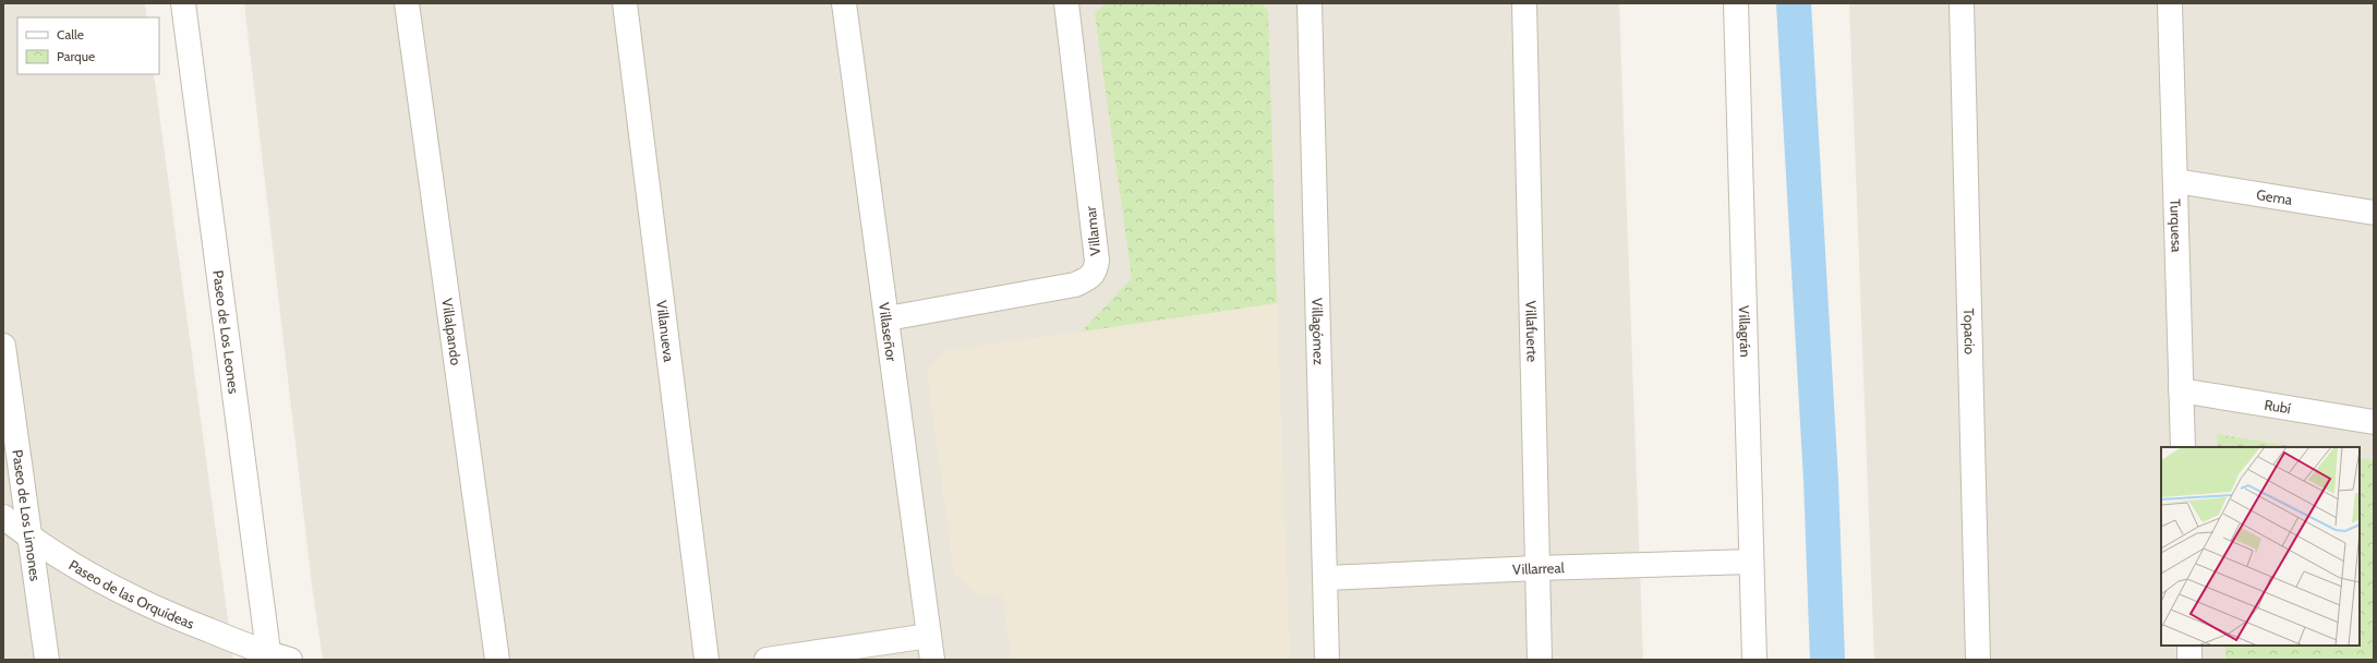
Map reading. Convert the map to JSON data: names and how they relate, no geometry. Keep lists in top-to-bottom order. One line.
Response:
{"streets":{"street":["Gema","Turquesa","Villamar","Paseo de Los Leones","Villalpando","Villanueva","Villaseñor","Villagómez","Villafuerte","Villagrán","Topacio","Rubí","Paseo de Los Limones","Villarreal","Paseo de las Orquídeas"]},"crossings":[["Gema","Turquesa"],["Turquesa","Rubí"],["Villamar","Villaseñor"],["Paseo de Los Leones","Paseo de las Orquídeas"],["Villagómez","Villarreal"],["Villafuerte","Villarreal"],["Villagrán","Villarreal"],["Paseo de Los Limones","Paseo de las Orquídeas"]],"legend":["Calle","Parque"]}
